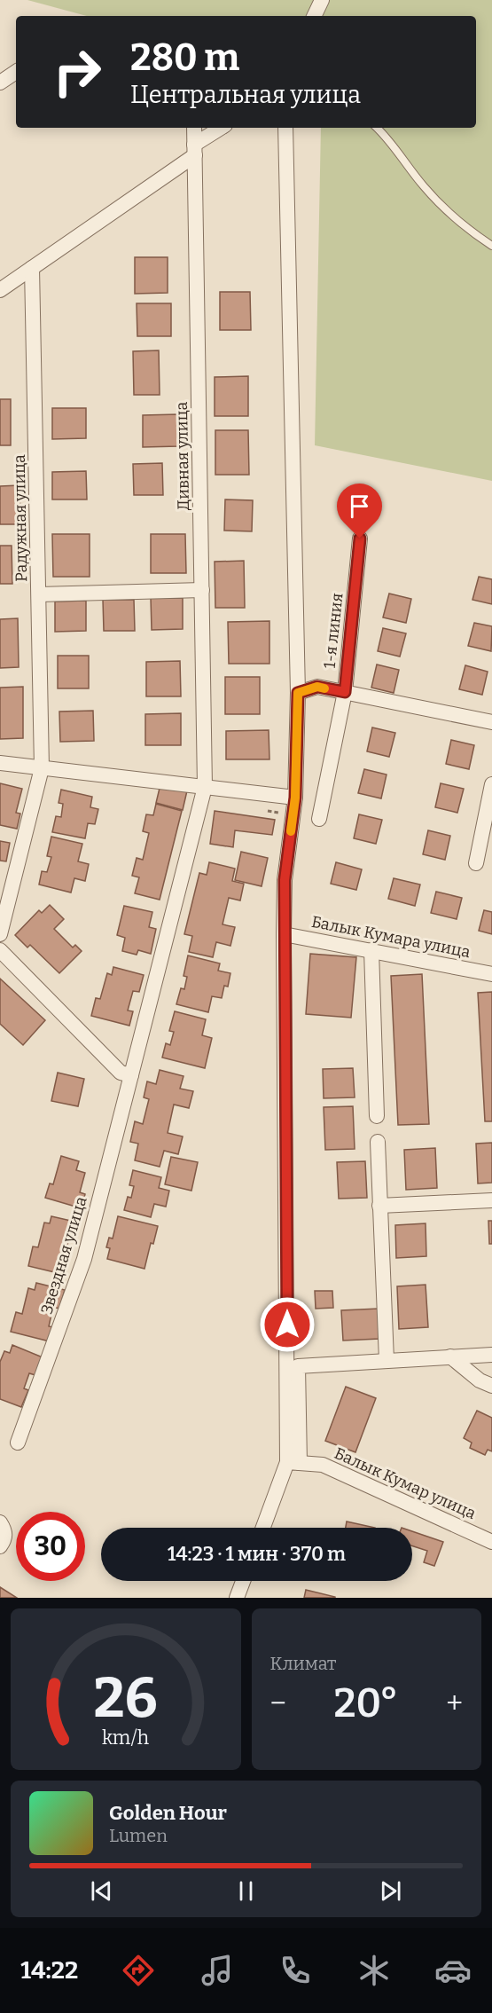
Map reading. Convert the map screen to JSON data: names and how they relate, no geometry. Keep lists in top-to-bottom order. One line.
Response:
{"streets":{"street":["Дивная улица","Радужная улица","1-я линия","Балык Кумара улица","Звездная улица","Балык Кумар улица"]},"crossings":[["Дивная улица","Звездная улица"]],"page":{"turn":["280 m","Центральная улица"],"limit":"30","trip":"14:23 · 1 мин · 370 m","tile":"Климат","heat":["−","20°","+"],"song":["Golden Hour","Lumen"],"tabs":"14:22","gauge":["26","km/h"]}}
